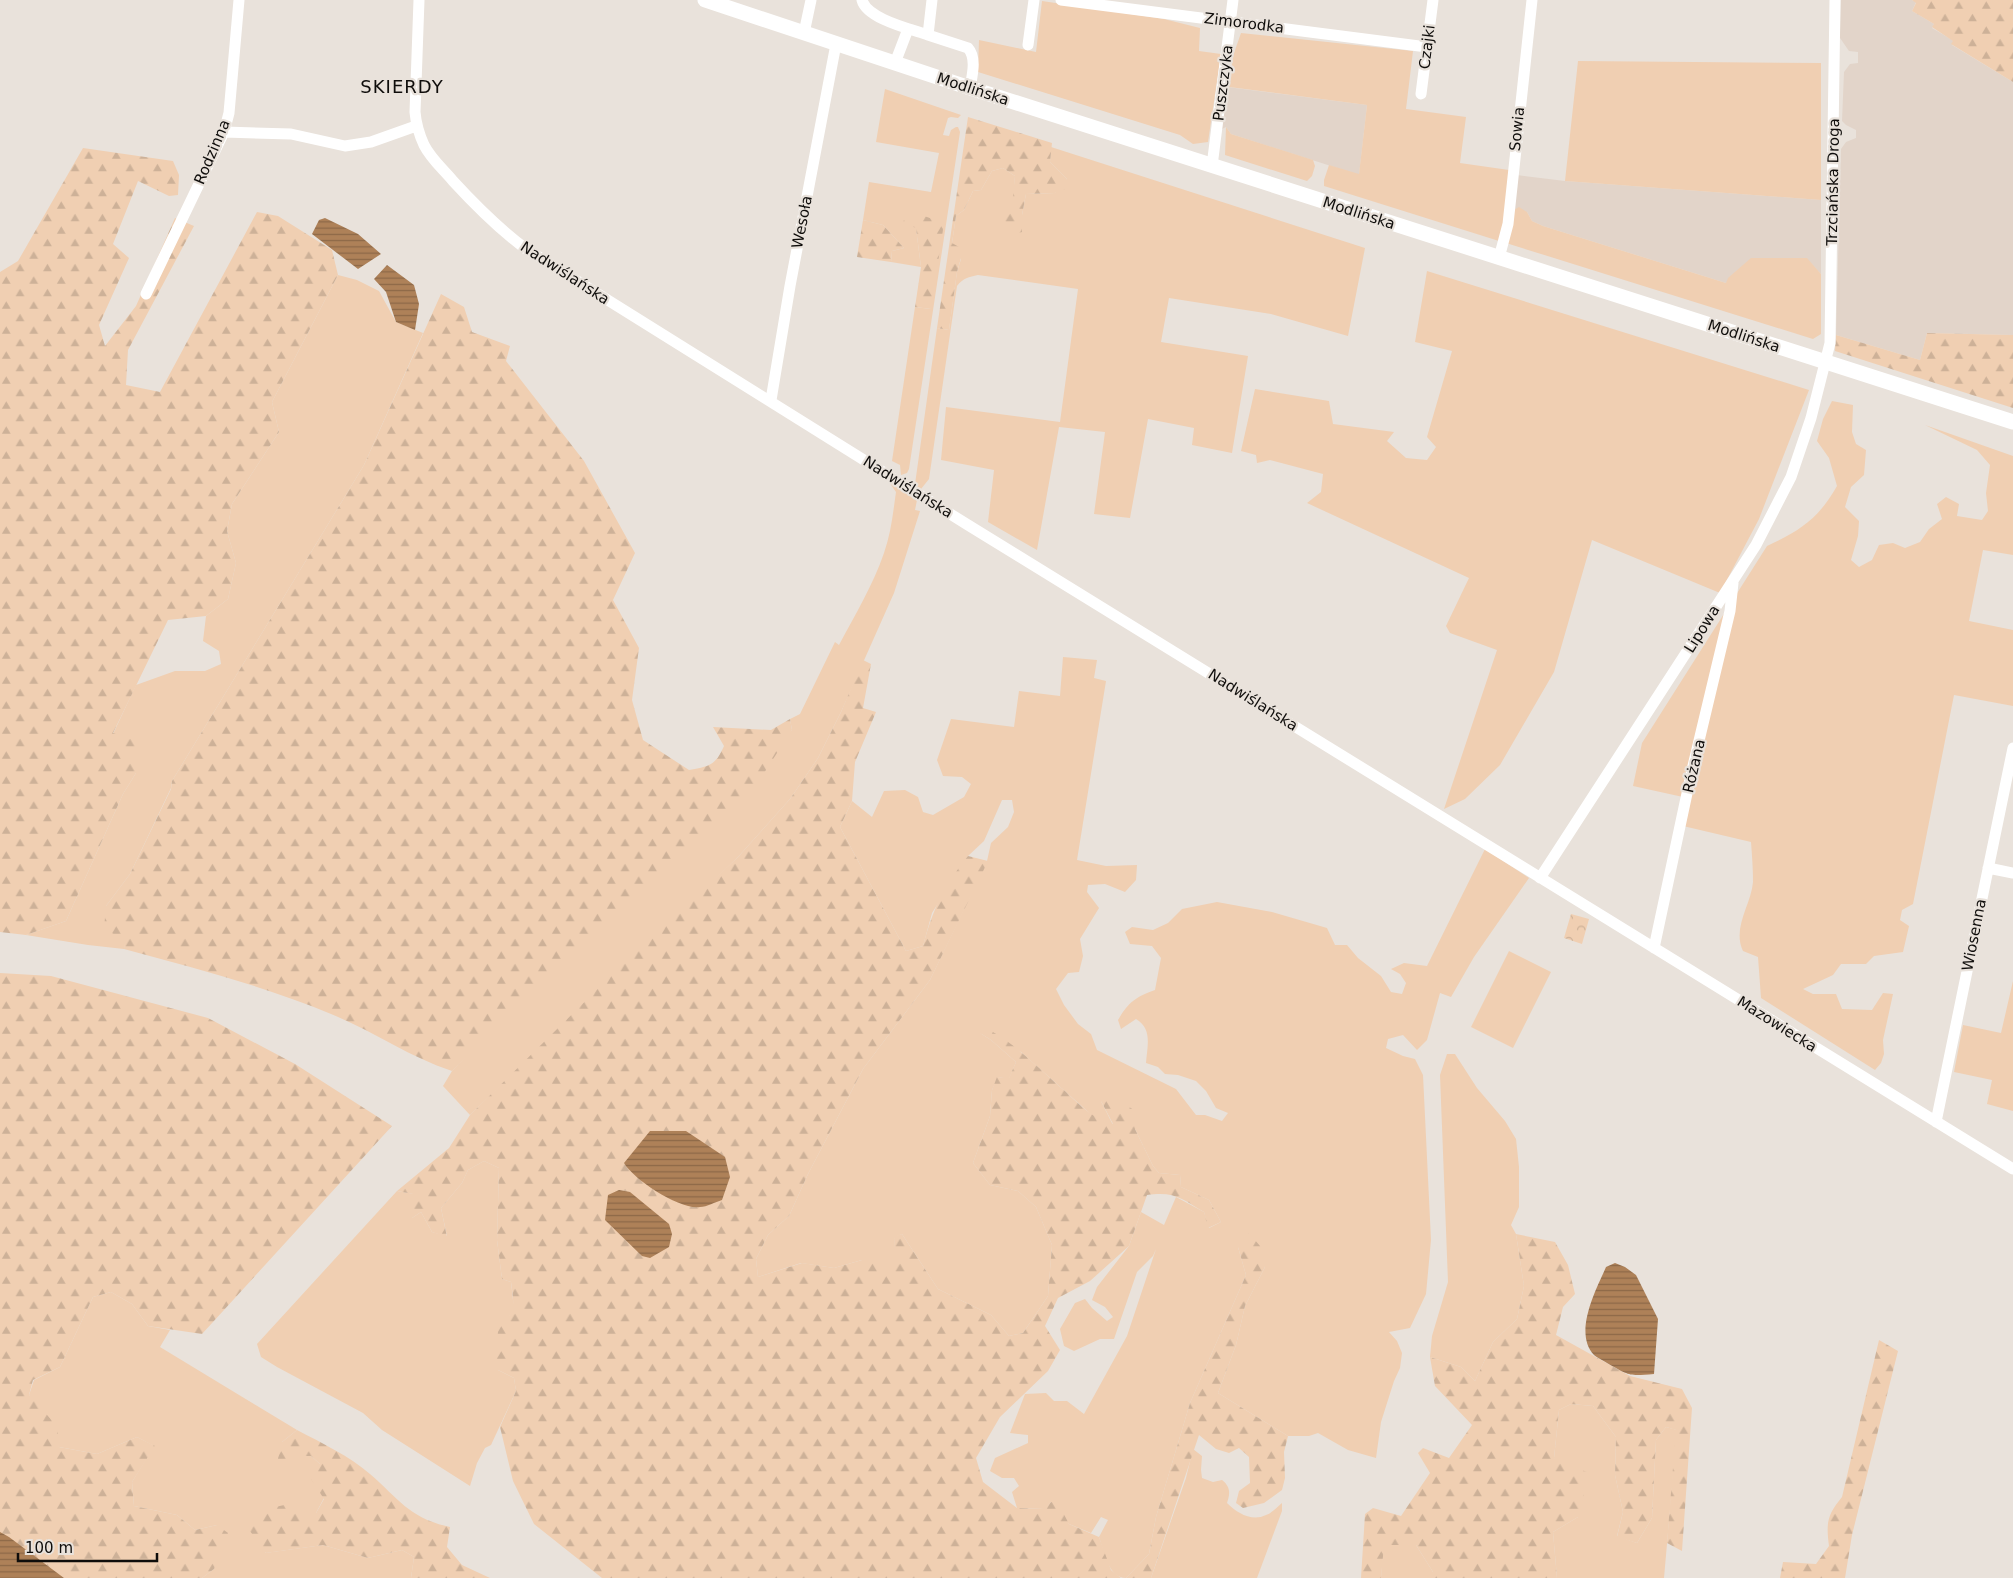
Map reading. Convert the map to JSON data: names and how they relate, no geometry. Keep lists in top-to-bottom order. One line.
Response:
{"streets":{"main road":["Modlińska"],"street":["Zimorodka","Czajki","Puszczyka","Sowia","Rodzinna","Trzciańska Droga","Wesoła","Nadwiślańska","Lipowa","Różana","Wiosenna","Mazowiecka"]},"crossings":[["Zimorodka","Czajki"],["Zimorodka","Puszczyka"],["Puszczyka","Modlińska"],["Modlińska","Sowia"],["Modlińska","Trzciańska Droga"],["Modlińska","Wesoła"],["Modlińska","Lipowa"],["Trzciańska Droga","Lipowa"],["Wesoła","Nadwiślańska"],["Nadwiślańska","Lipowa"],["Nadwiślańska","Mazowiecka"],["Lipowa","Różana"],["Lipowa","Mazowiecka"],["Różana","Mazowiecka"],["Wiosenna","Mazowiecka"]],"districts":["SKIERDY"],"scale_bar":"100 m"}
